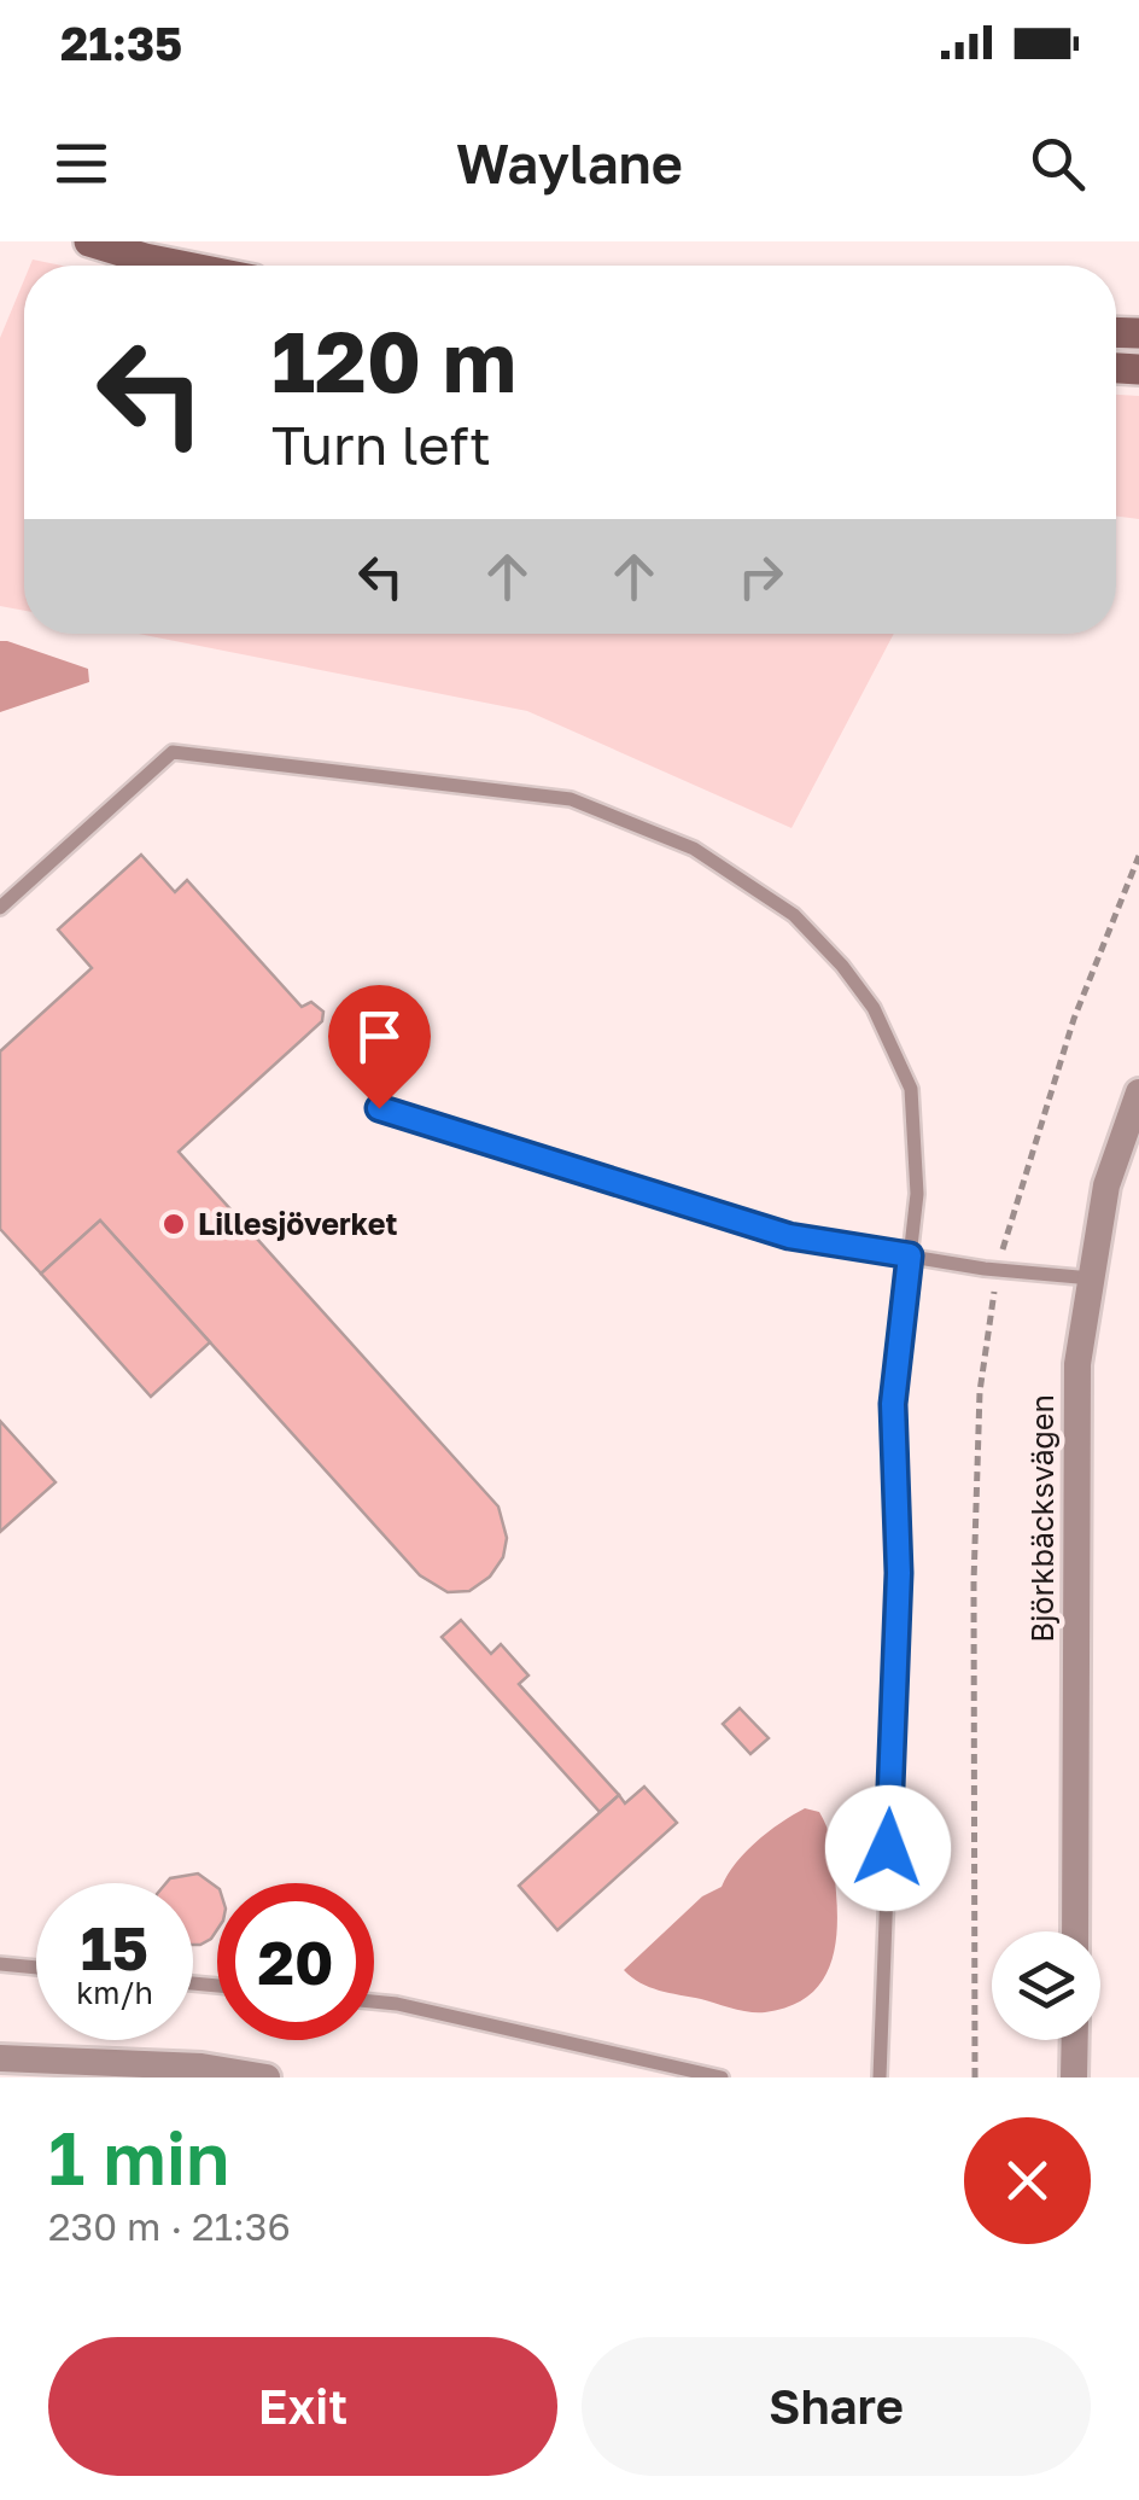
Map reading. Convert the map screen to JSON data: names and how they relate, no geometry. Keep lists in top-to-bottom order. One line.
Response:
{"streets":{"street":["Björkbäcksvägen"]},"places":["Lillesjöverket"],"page":{"status":"21:35","header":"Waylane","turn":["120 m","Turn left"],"speed":"15 km/h","limit":"20","heading":["1 min","230 m · 21:36"],"buttons":["Exit","Share"]}}
